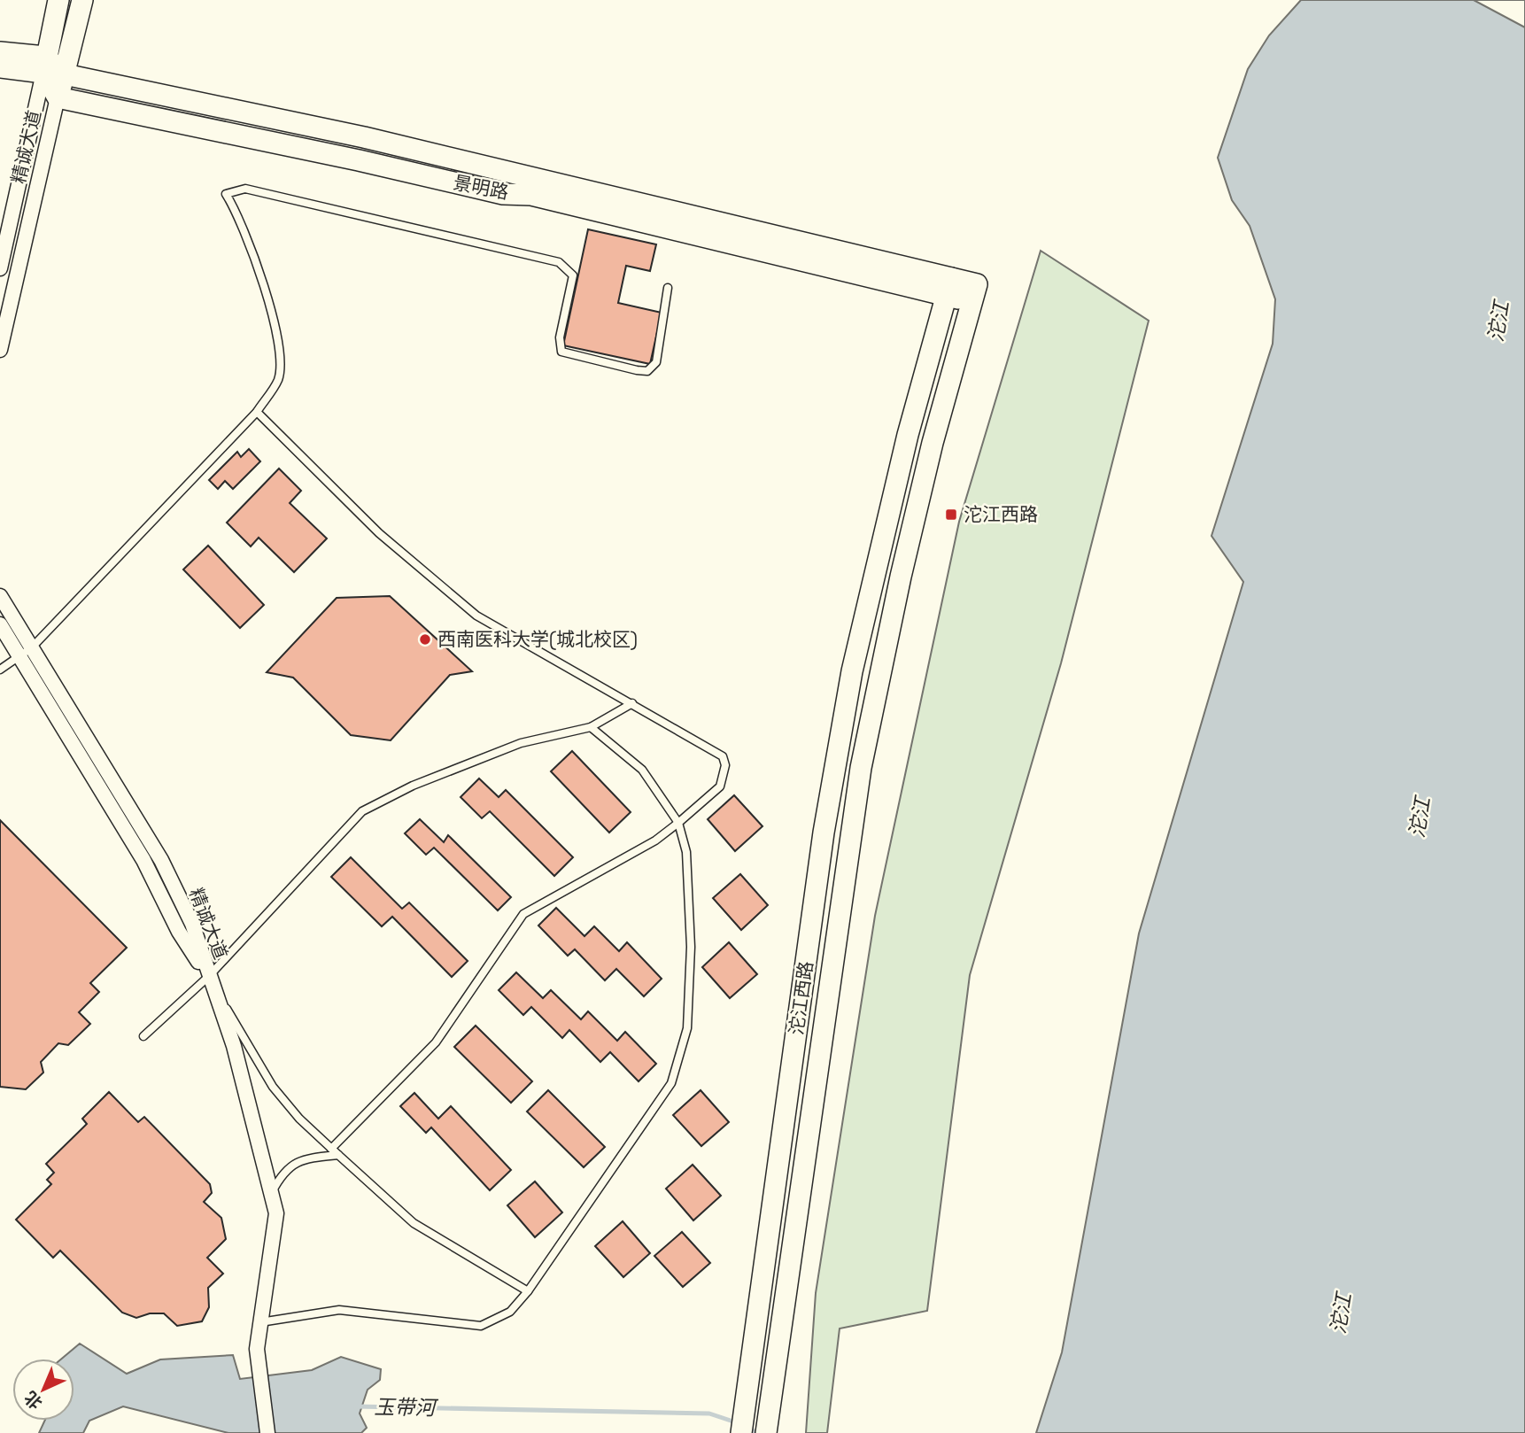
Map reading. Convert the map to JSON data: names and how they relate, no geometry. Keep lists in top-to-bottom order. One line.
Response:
{"streets":{"main road":["景明路","沱江西路"],"street":["精诚大道"]},"crossings":[["精诚大道","景明路"],["景明路","沱江西路"]],"water":["沱江","玉带河"],"places":{"transit":["沱江西路"],"other":["西南医科大学(城北校区)"]},"north":"bottom left"}
